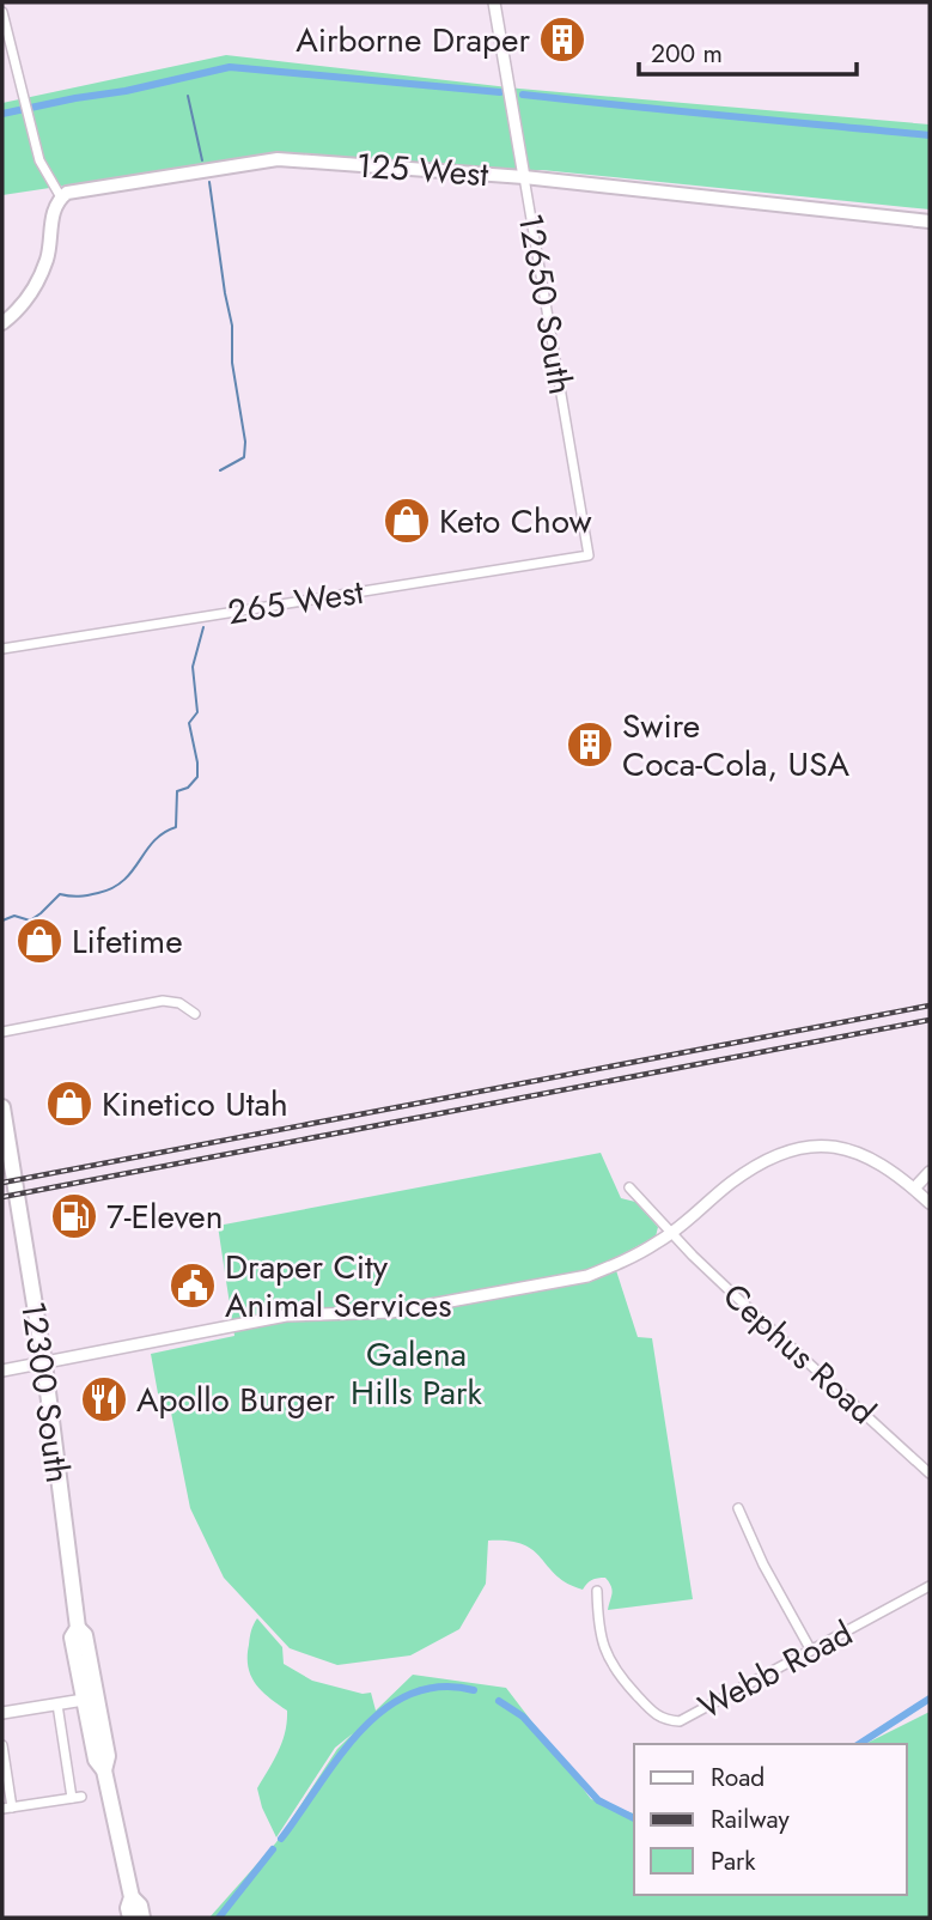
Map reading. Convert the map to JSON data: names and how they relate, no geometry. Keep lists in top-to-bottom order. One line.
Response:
{"streets":{"main road":["125 West","12300 South"],"street":["12650 South","265 West","Cephus Road","Webb Road"]},"crossings":[["125 West","12650 South"],["12650 South","265 West"]],"parks":["Galena Hills Park"],"places":{"building":["Airborne Draper","Swire Coca-Cola, USA"],"shop":["Keto Chow","Lifetime","Kinetico Utah"],"fuel station":["7-Eleven"],"public building":["Draper City Animal Services"],"restaurant":["Apollo Burger"]},"legend":["Road","Railway","Park"],"scale_bar":"200 m"}
